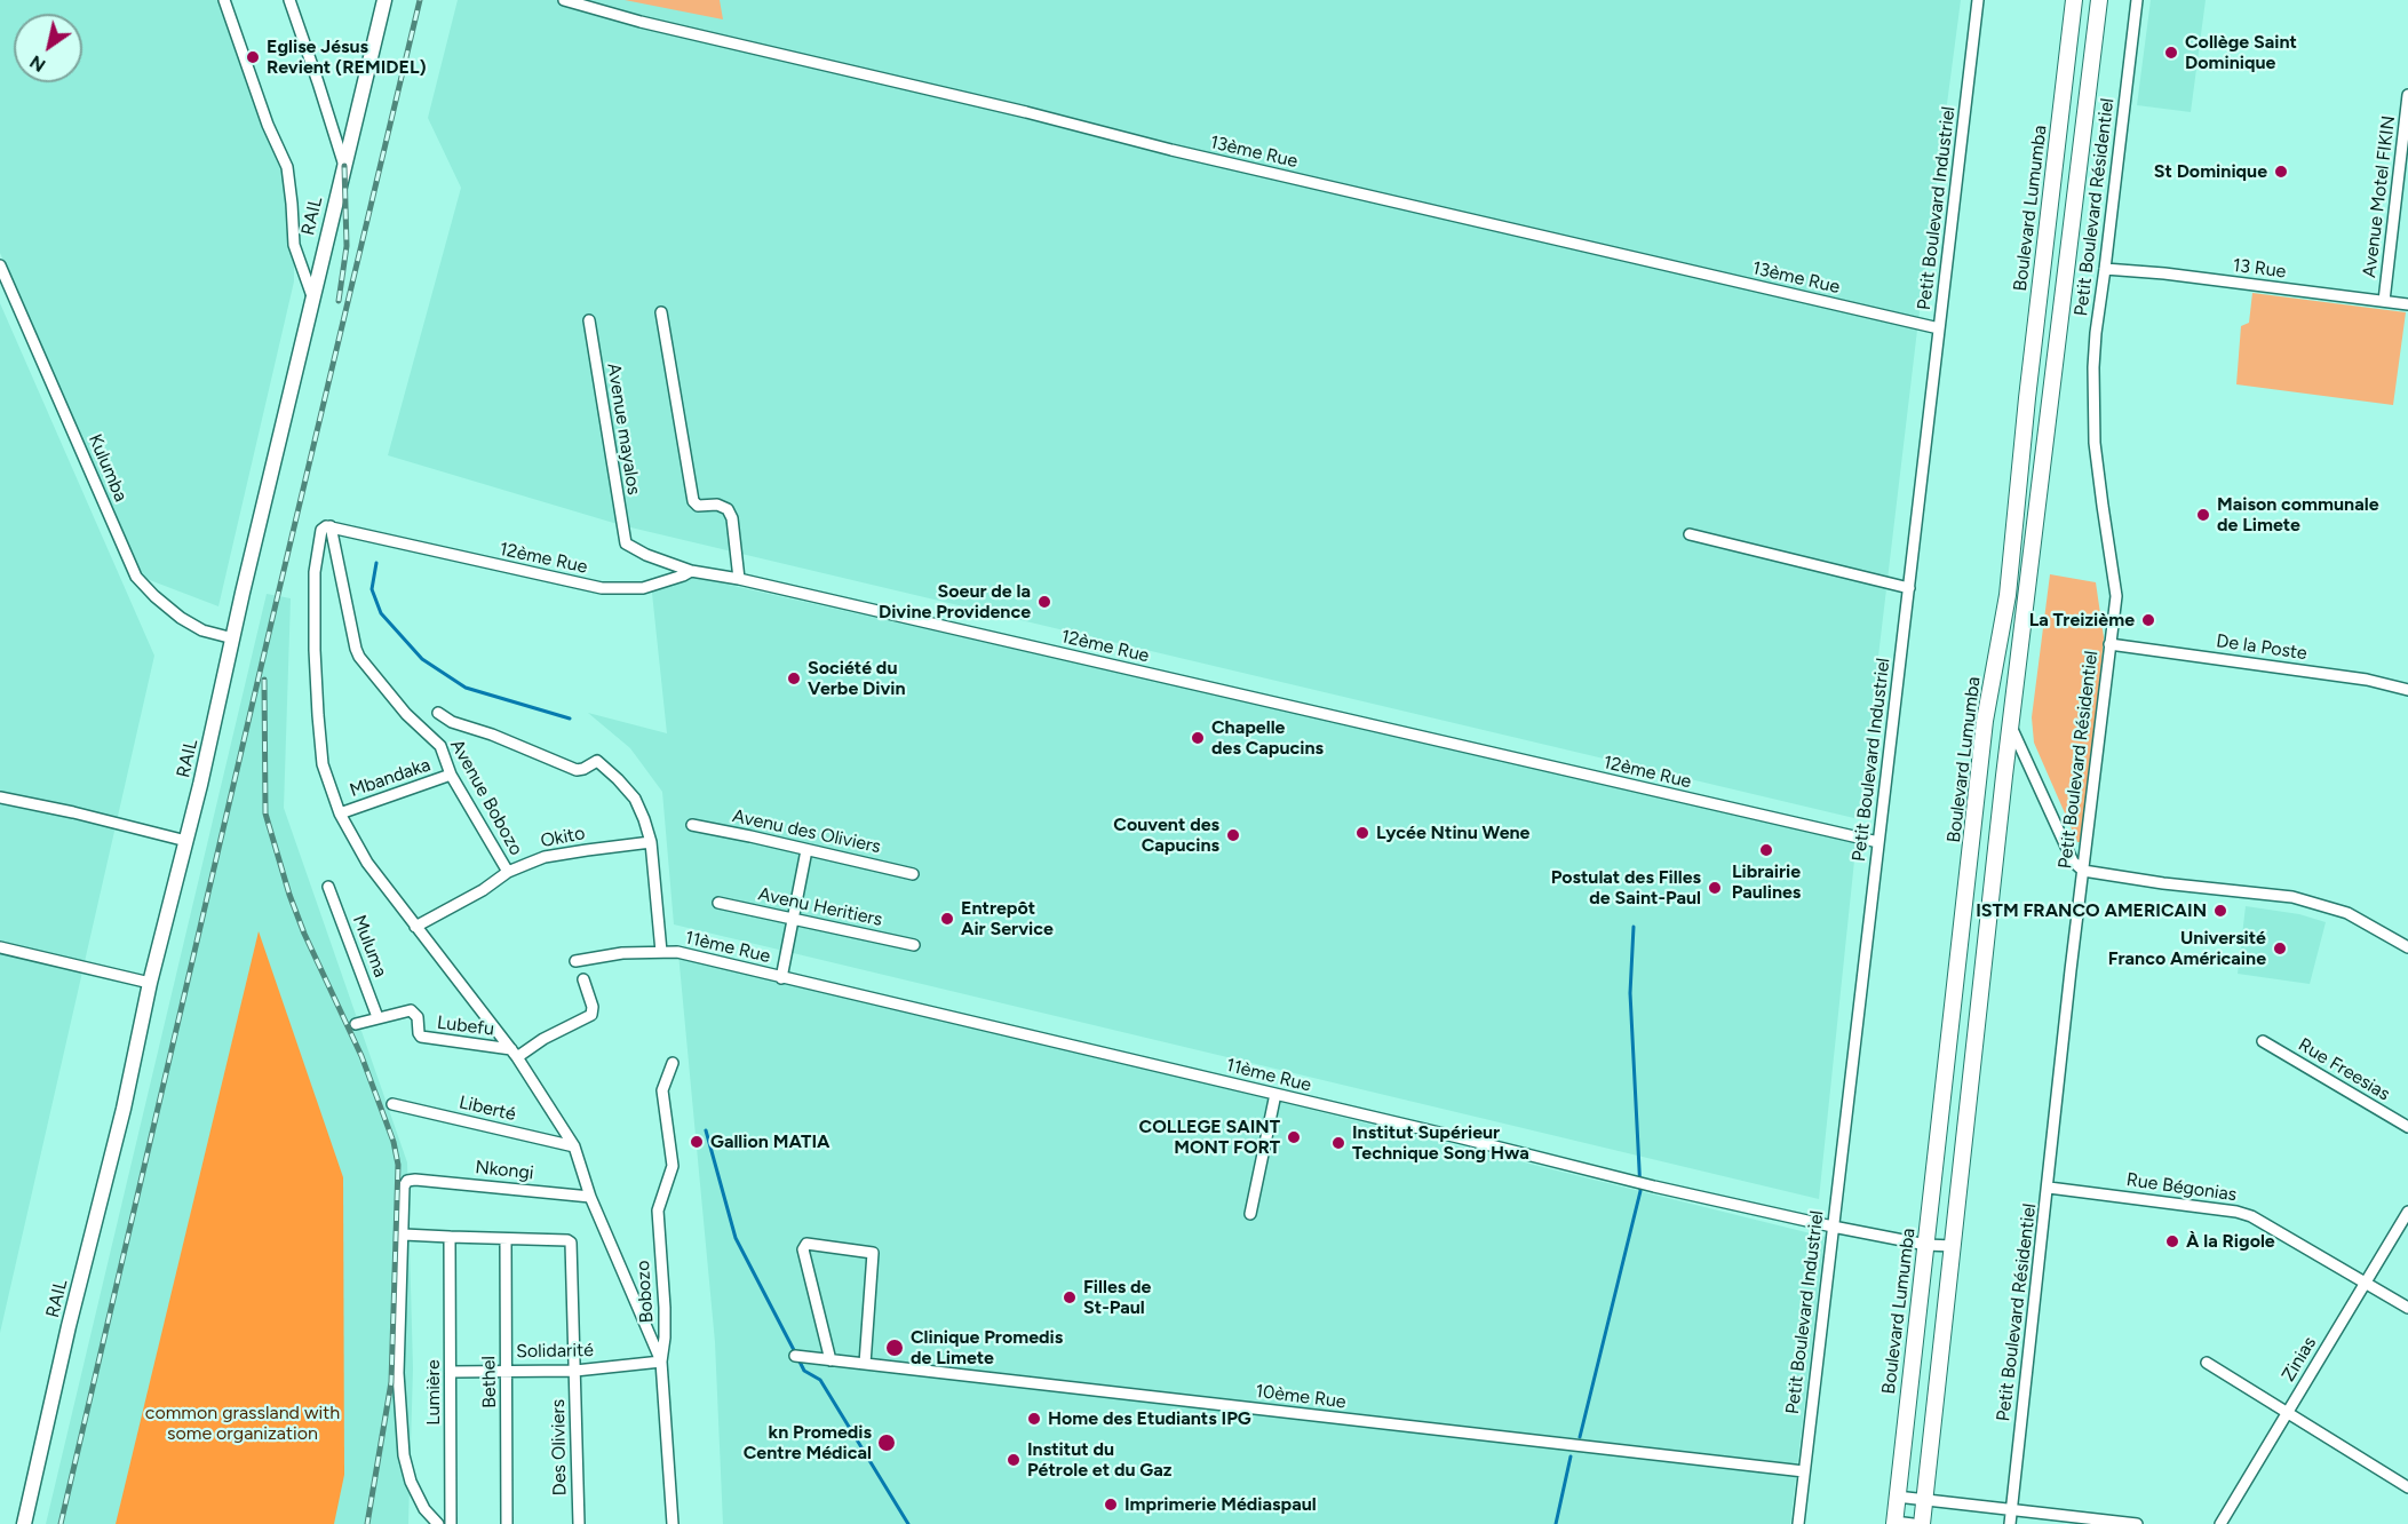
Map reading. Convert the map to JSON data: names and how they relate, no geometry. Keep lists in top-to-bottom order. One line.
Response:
{"streets":{"highway":["Boulevard Lumumba"],"main road":["RAIL"],"street":["13ème Rue","Avenue Motel FIKIN","Petit Boulevard Résidentiel","Petit Boulevard Industriel","13 Rue","Avenue mayalos","Kulumba","12ème Rue","De la Poste","Mbandaka","Avenue Bobozo","Avenu des Oliviers","Okito","Avenu Heritiers","Muluma","11ème Rue","Lubefu","Rue Freesias","Liberté","Nkongi","Rue Bégonias","Bobozo","Solidarité","Zinias","Bethel","Lumière","10ème Rue","Des Oliviers"]},"crossings":[["13ème Rue","Petit Boulevard Industriel"],["Avenue Motel FIKIN","13 Rue"],["Petit Boulevard Résidentiel","13 Rue"],["Petit Boulevard Résidentiel","De la Poste"],["Petit Boulevard Résidentiel","Rue Bégonias"],["Petit Boulevard Industriel","12ème Rue"],["Petit Boulevard Industriel","11ème Rue"],["Petit Boulevard Industriel","10ème Rue"],["Boulevard Lumumba","11ème Rue"],["RAIL","Kulumba"],["Avenue mayalos","12ème Rue"],["12ème Rue","Avenue Bobozo"],["Mbandaka","Avenue Bobozo"],["Avenue Bobozo","Okito"],["Muluma","Lubefu"],["Rue Bégonias","Zinias"],["Bobozo","Solidarité"],["Solidarité","Bethel"],["Solidarité","Lumière"],["Solidarité","Des Oliviers"]],"parks":["common grassland with some organization"],"places":["Collège Saint Dominique","Eglise Jésus Revient (REMIDEL)","St Dominique","Maison communale de Limete","Soeur de la Divine Providence","La Treizième","Société du Verbe Divin","Chapelle des Capucins","Lycée Ntinu Wene","Couvent des Capucins","Librairie Paulines","Postulat des Filles de Saint-Paul","ISTM FRANCO AMERICAIN","Entrepôt Air Service","Université Franco Américaine","COLLEGE SAINT MONT FORT","Gallion MATIA","Institut Supérieur Technique Song Hwa","À la Rigole","Filles de St-Paul","Clinique Promedis de Limete","Home des Etudiants IPG","kn Promedis Centre Médical","Institut du Pétrole et du Gaz","Imprimerie Médiaspaul"],"north":"bottom left"}
